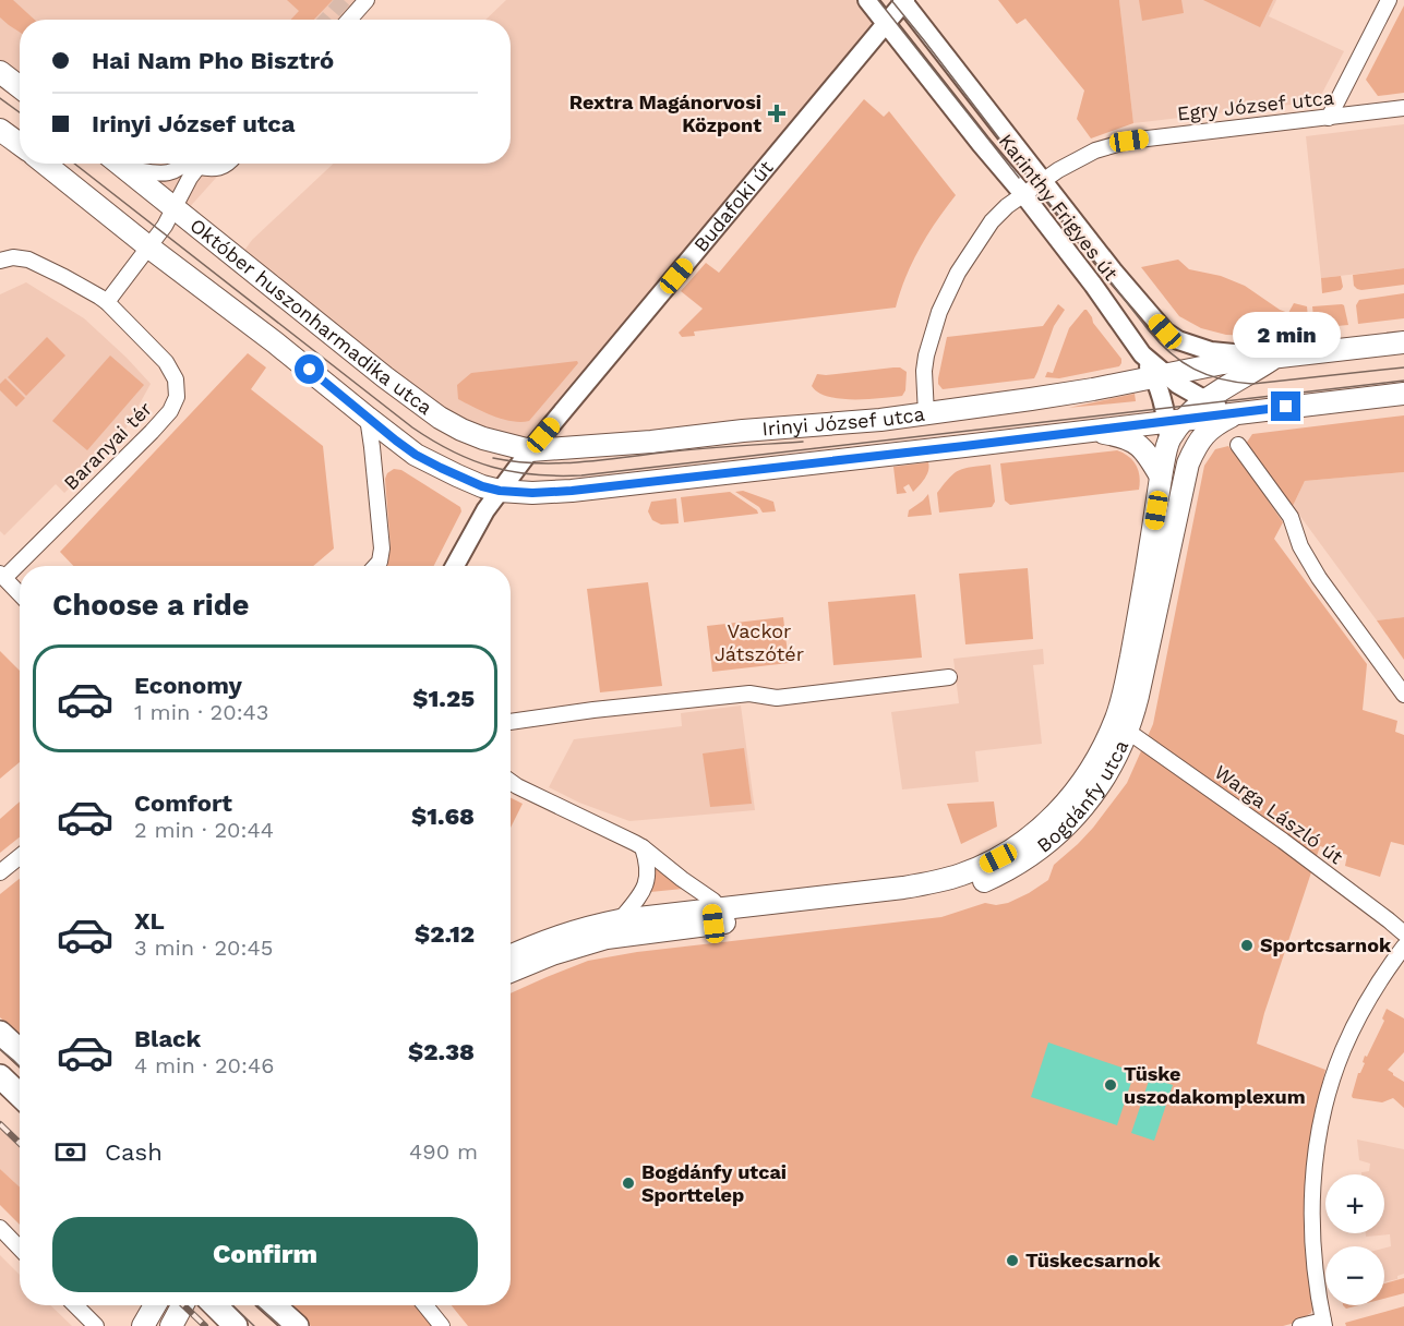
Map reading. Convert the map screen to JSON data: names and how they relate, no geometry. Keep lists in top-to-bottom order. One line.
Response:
{"streets":{"main road":["Október huszonharmadika utca","Irinyi József utca","Bogdánfy utca"],"street":["Egry József utca","Budafoki út","Karinthy Frigyes út","Baranyai tér","Warga László út"]},"crossings":[["Egry József utca","Karinthy Frigyes út"],["Egry József utca","Irinyi József utca"],["Budafoki út","Karinthy Frigyes út"],["Budafoki út","Október huszonharmadika utca"],["Budafoki út","Irinyi József utca"],["Karinthy Frigyes út","Irinyi József utca"],["Karinthy Frigyes út","Bogdánfy utca"],["Október huszonharmadika utca","Irinyi József utca"],["Irinyi József utca","Bogdánfy utca"],["Bogdánfy utca","Warga László út"]],"parks":["Vackor Játszótér"],"places":{"health":["Rextra Magánorvosi Központ"],"other":["Sportcsarnok","Tüske uszodakomplexum","Bogdánfy utcai Sporttelep","Tüskecsarnok"]},"page":{"banner":["Hai Nam Pho Bisztró","Irinyi József utca"],"bubble":"2 min","heading":"Choose a ride","list":[{"name":"Economy","note":"1 min · 20:43","value":"$1.25"},{"name":"Comfort","note":"2 min · 20:44","value":"$1.68"},{"name":"XL","note":"3 min · 20:45","value":"$2.12"},{"name":"Black","note":"4 min · 20:46","value":"$2.38"}],"pay":["Cash","490 m"],"map_buttons":["+","−"],"buttons":"Confirm"}}
